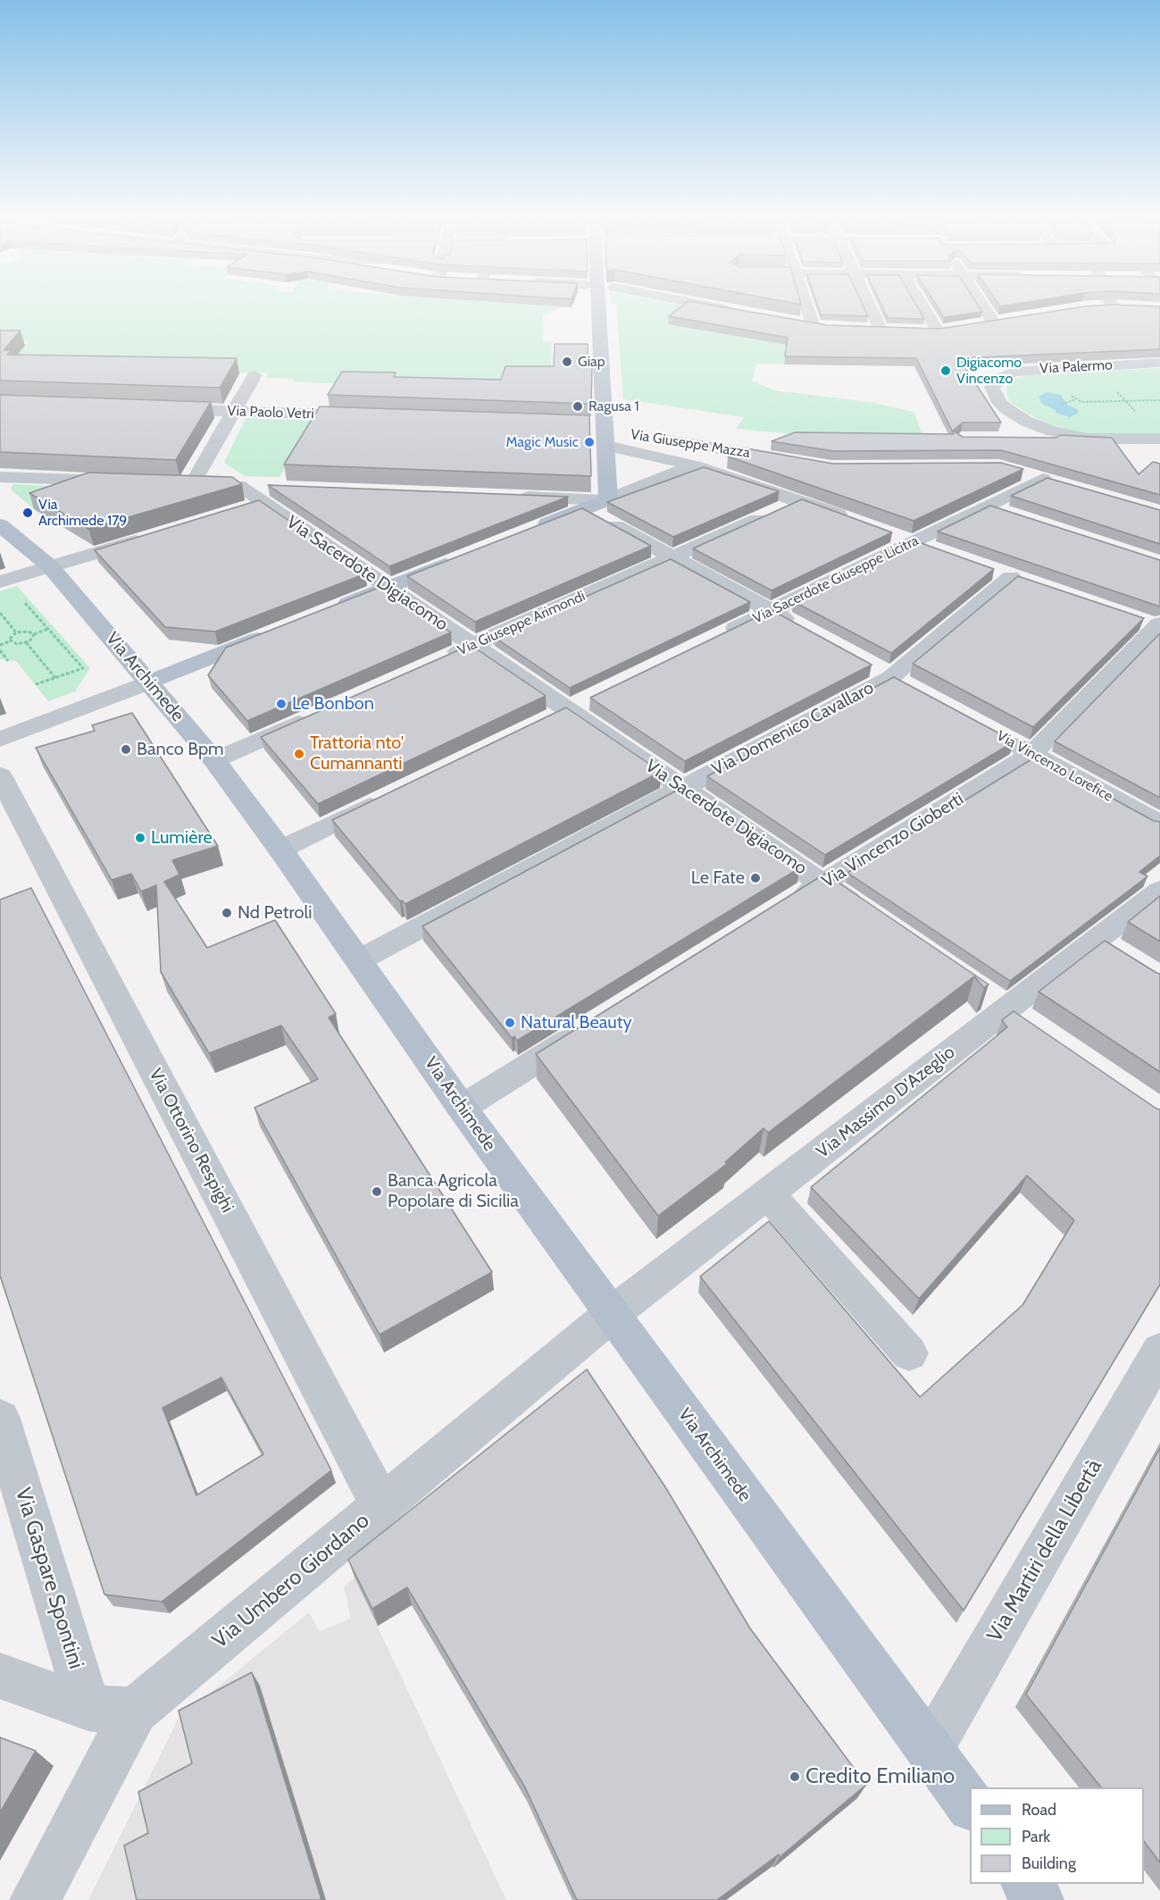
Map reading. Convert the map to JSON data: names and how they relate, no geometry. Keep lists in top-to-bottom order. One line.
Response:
{"streets":{"main road":["Via Archimede"],"street":["Via Palermo","Via Paolo Vetri","Via Giuseppe Mazza","Via Sacerdote Digiacomo","Via Sacerdote Giuseppe Licitra","Via Giuseppe Arimondi","Via Domenico Cavallaro","Via Vincenzo Lorefice","Via Vincenzo Gioberti","Via Massimo D'Azeglio","Via Ottorino Respighi","Via Martiri della Libertà","Via Gaspare Spontini","Via Umbero Giordano"]},"crossings":[["Via Sacerdote Digiacomo","Via Giuseppe Arimondi"],["Via Sacerdote Digiacomo","Via Domenico Cavallaro"],["Via Sacerdote Digiacomo","Via Vincenzo Gioberti"],["Via Archimede","Via Domenico Cavallaro"],["Via Archimede","Via Massimo D'Azeglio"],["Via Archimede","Via Martiri della Libertà"],["Via Archimede","Via Umbero Giordano"],["Via Vincenzo Lorefice","Via Vincenzo Gioberti"],["Via Massimo D'Azeglio","Via Umbero Giordano"],["Via Ottorino Respighi","Via Umbero Giordano"]],"places":["Giap","Digiacomo Vincenzo","Ragusa 1","Magic Music","Via Archimede 179","Le Bonbon","Banco Bpm","Trattoria nto' Cumannanti","Lumière","Le Fate","Nd Petroli","Natural Beauty","Banca Agricola Popolare di Sicilia","Credito Emiliano"],"legend":["Road","Park","Building"]}
